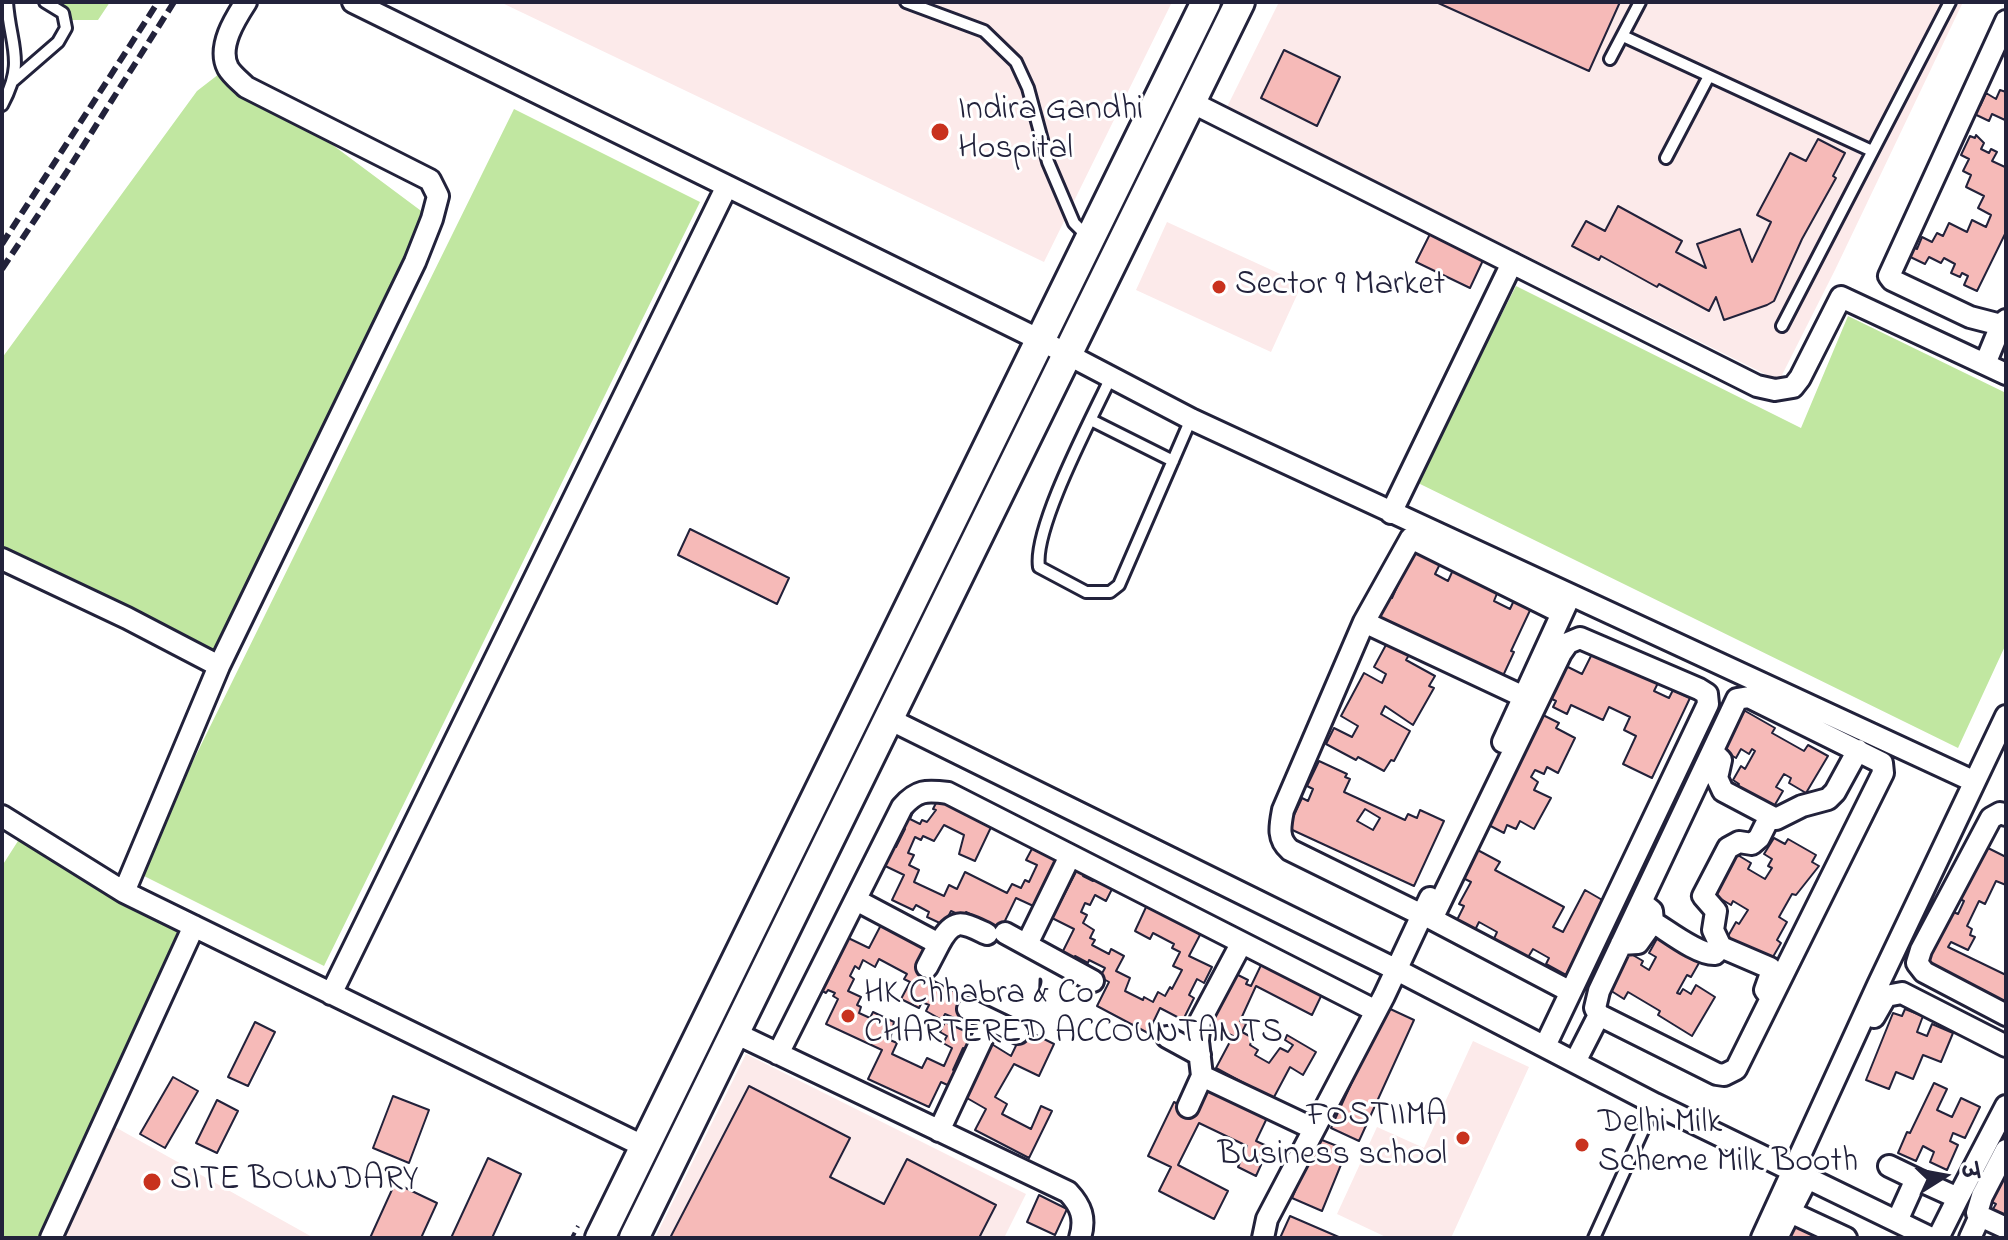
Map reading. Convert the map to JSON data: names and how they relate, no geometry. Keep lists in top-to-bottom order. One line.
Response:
{"places":["Indira Gandhi Hospital","Sector 9 Market","HK Chhabra & Co CHARTERED ACCOUNTANTS","FOSTIIMA Business school","Delhi Milk Scheme Milk Booth","SITE BOUNDARY"],"north":"right"}
